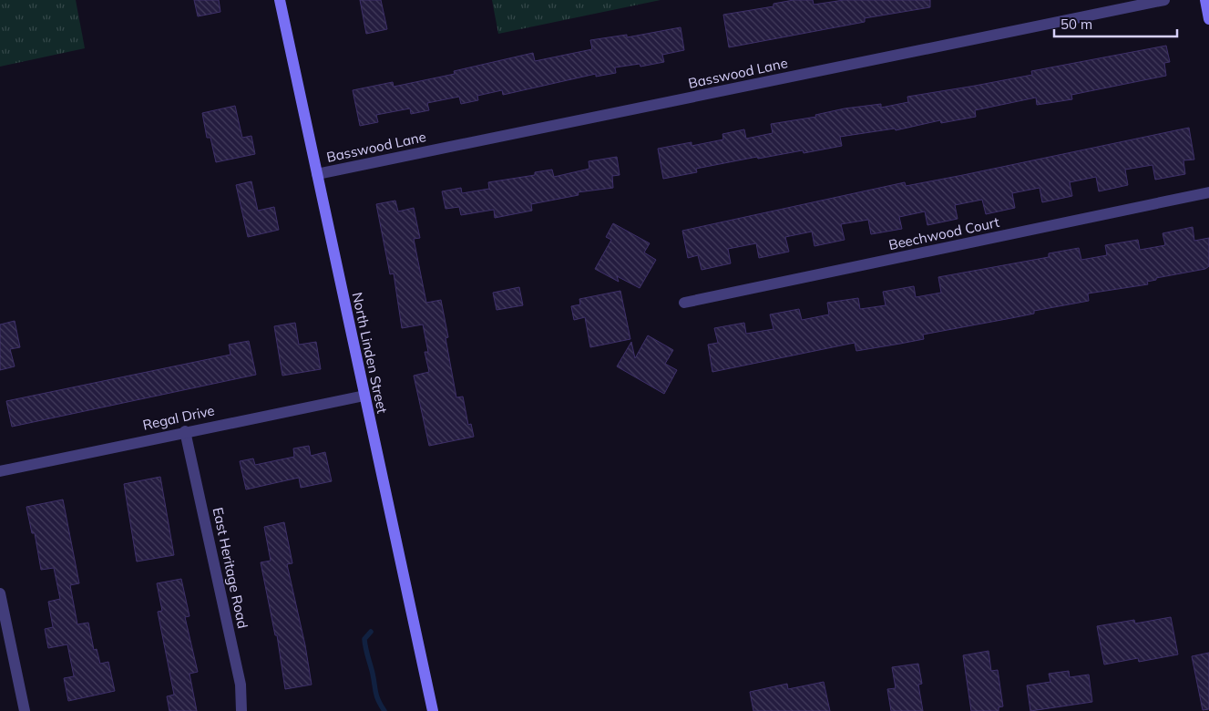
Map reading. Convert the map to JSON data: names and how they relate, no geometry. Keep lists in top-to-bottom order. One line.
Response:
{"streets":{"main road":["North Linden Street"],"street":["Basswood Lane","Beechwood Court","Regal Drive","East Heritage Road"]},"crossings":[["Basswood Lane","North Linden Street"],["North Linden Street","Regal Drive"],["Regal Drive","East Heritage Road"]],"scale_bar":"50 m"}
